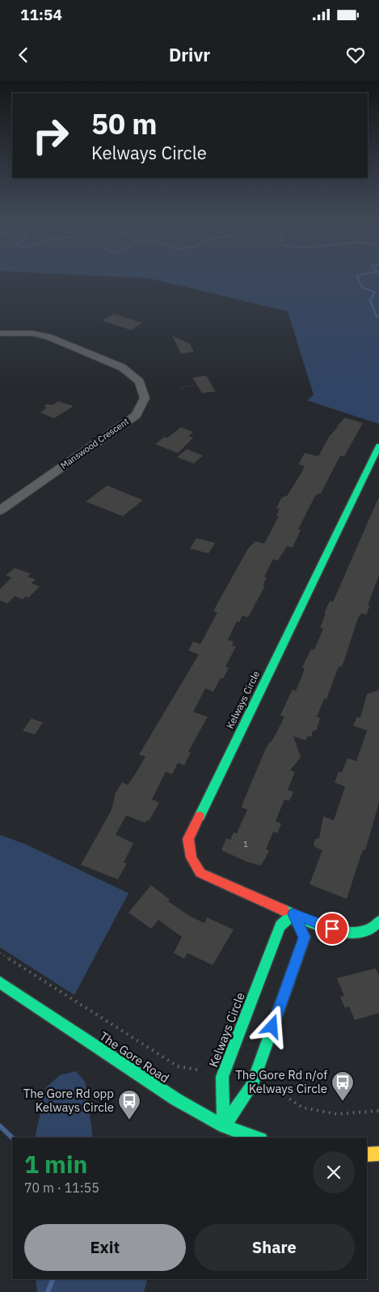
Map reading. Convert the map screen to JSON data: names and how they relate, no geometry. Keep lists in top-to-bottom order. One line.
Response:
{"streets":{"street":["Manswood Crescent","Kelways Circle","The Gore Road"]},"crossings":[["Kelways Circle","The Gore Road"]],"places":{"bus stop":["The Gore Rd n/of Kelways Circle","The Gore Rd opp Kelways Circle"]},"house_numbers":["1"],"page":{"status":"11:54","header":"Drivr","turn":["50 m","Kelways Circle"],"heading":["1 min","70 m · 11:55"],"buttons":["Exit","Share"]}}
